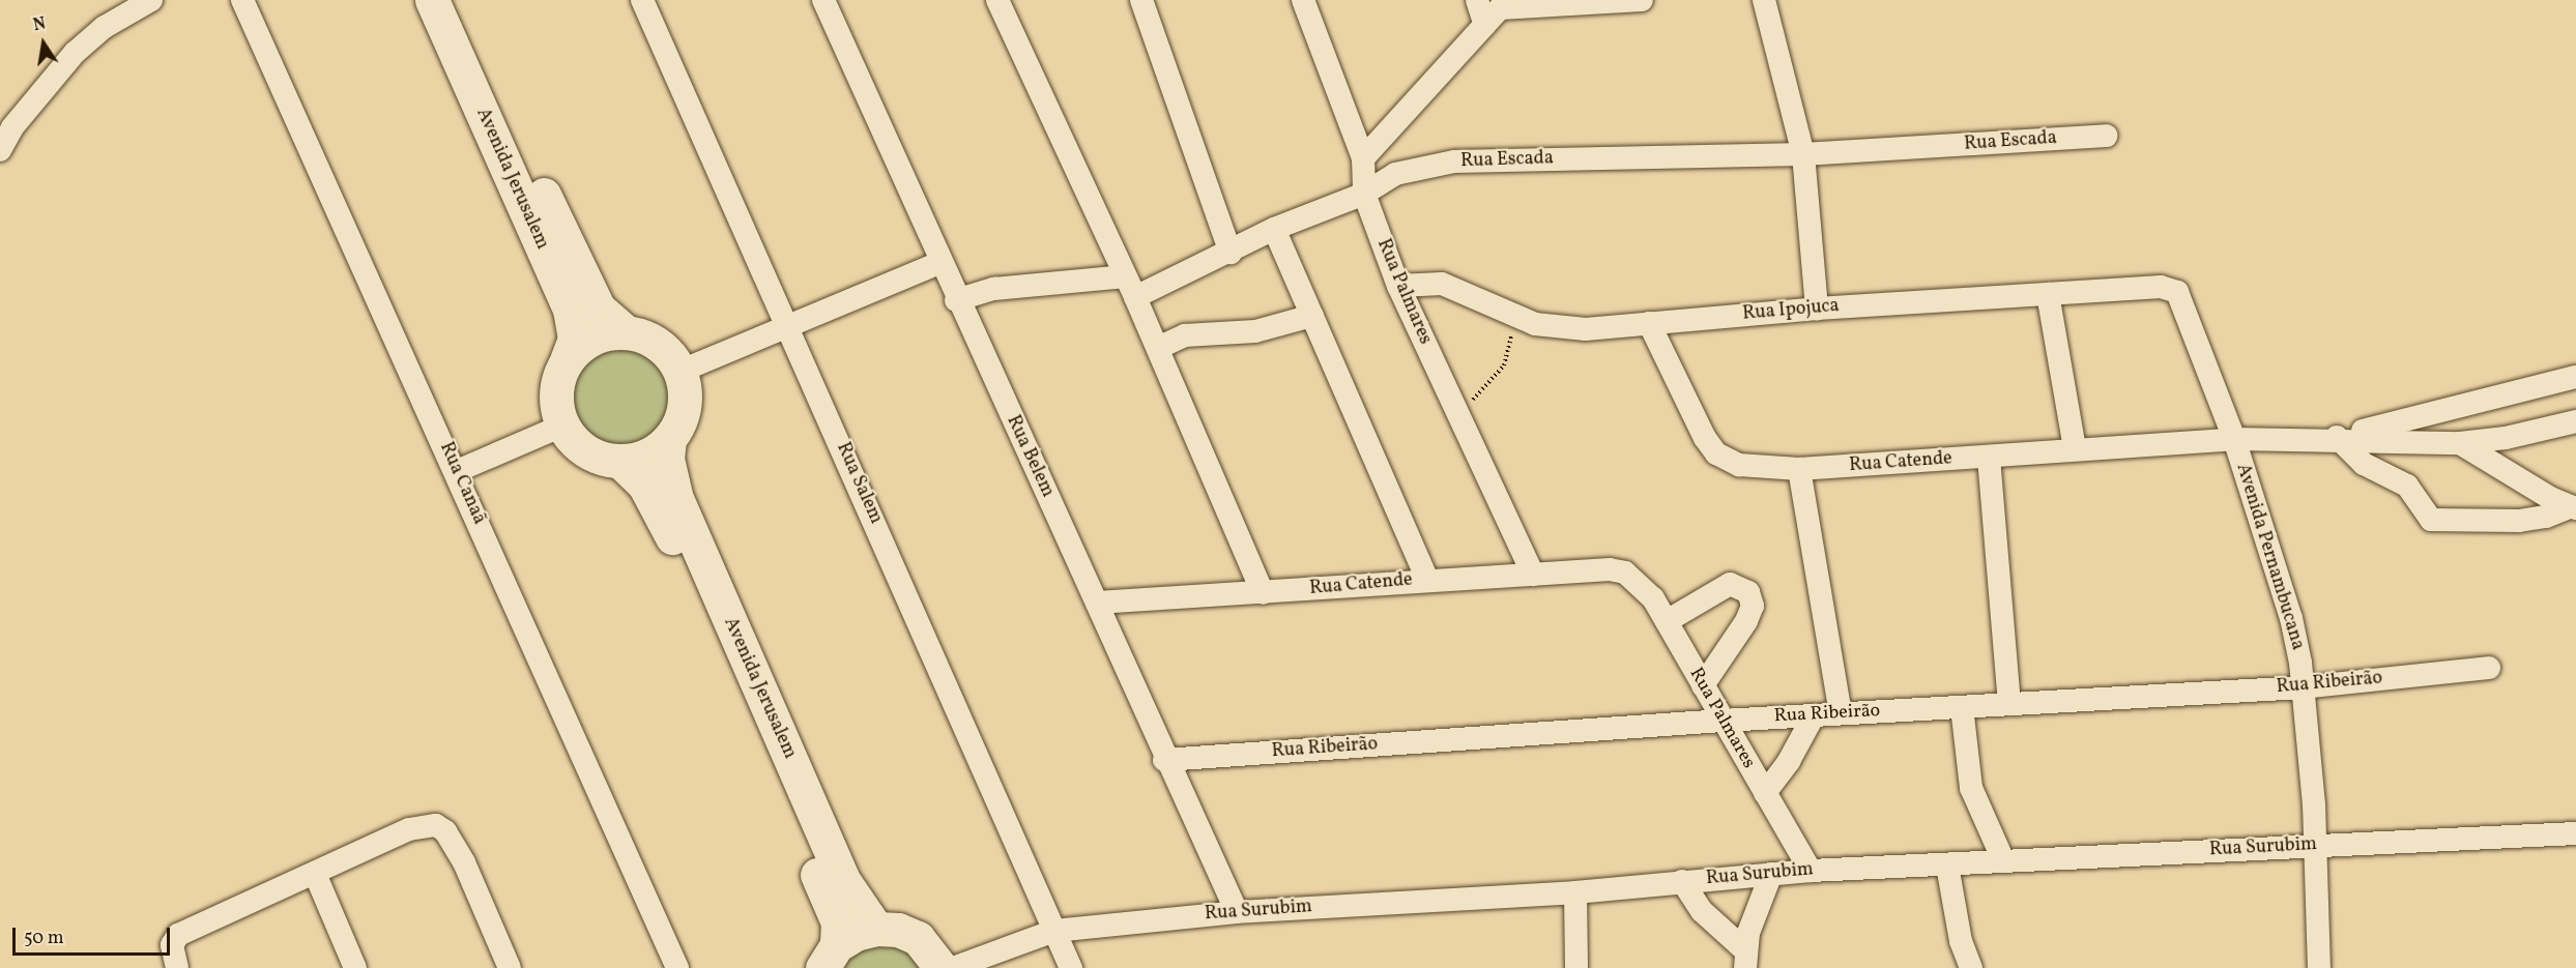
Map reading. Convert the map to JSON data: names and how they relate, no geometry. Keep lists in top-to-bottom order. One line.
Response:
{"streets":{"street":["Rua Escada","Avenida Jerusalem","Rua Palmares","Rua Ipojuca","Rua Belem","Rua Catende","Rua Canaã","Rua Salem","Avenida Pernambucana","Rua Ribeirão","Rua Surubim"]},"crossings":[["Rua Escada","Rua Palmares"],["Rua Escada","Rua Belem"],["Rua Palmares","Rua Ipojuca"],["Rua Palmares","Rua Catende"],["Rua Palmares","Rua Ribeirão"],["Rua Palmares","Rua Surubim"],["Rua Ipojuca","Rua Catende"],["Rua Ipojuca","Avenida Pernambucana"],["Rua Belem","Rua Catende"],["Rua Belem","Rua Ribeirão"],["Rua Belem","Rua Surubim"],["Rua Catende","Avenida Pernambucana"],["Rua Salem","Rua Surubim"],["Avenida Pernambucana","Rua Ribeirão"],["Avenida Pernambucana","Rua Surubim"]],"scale_bar":"50 m","north":"top"}
